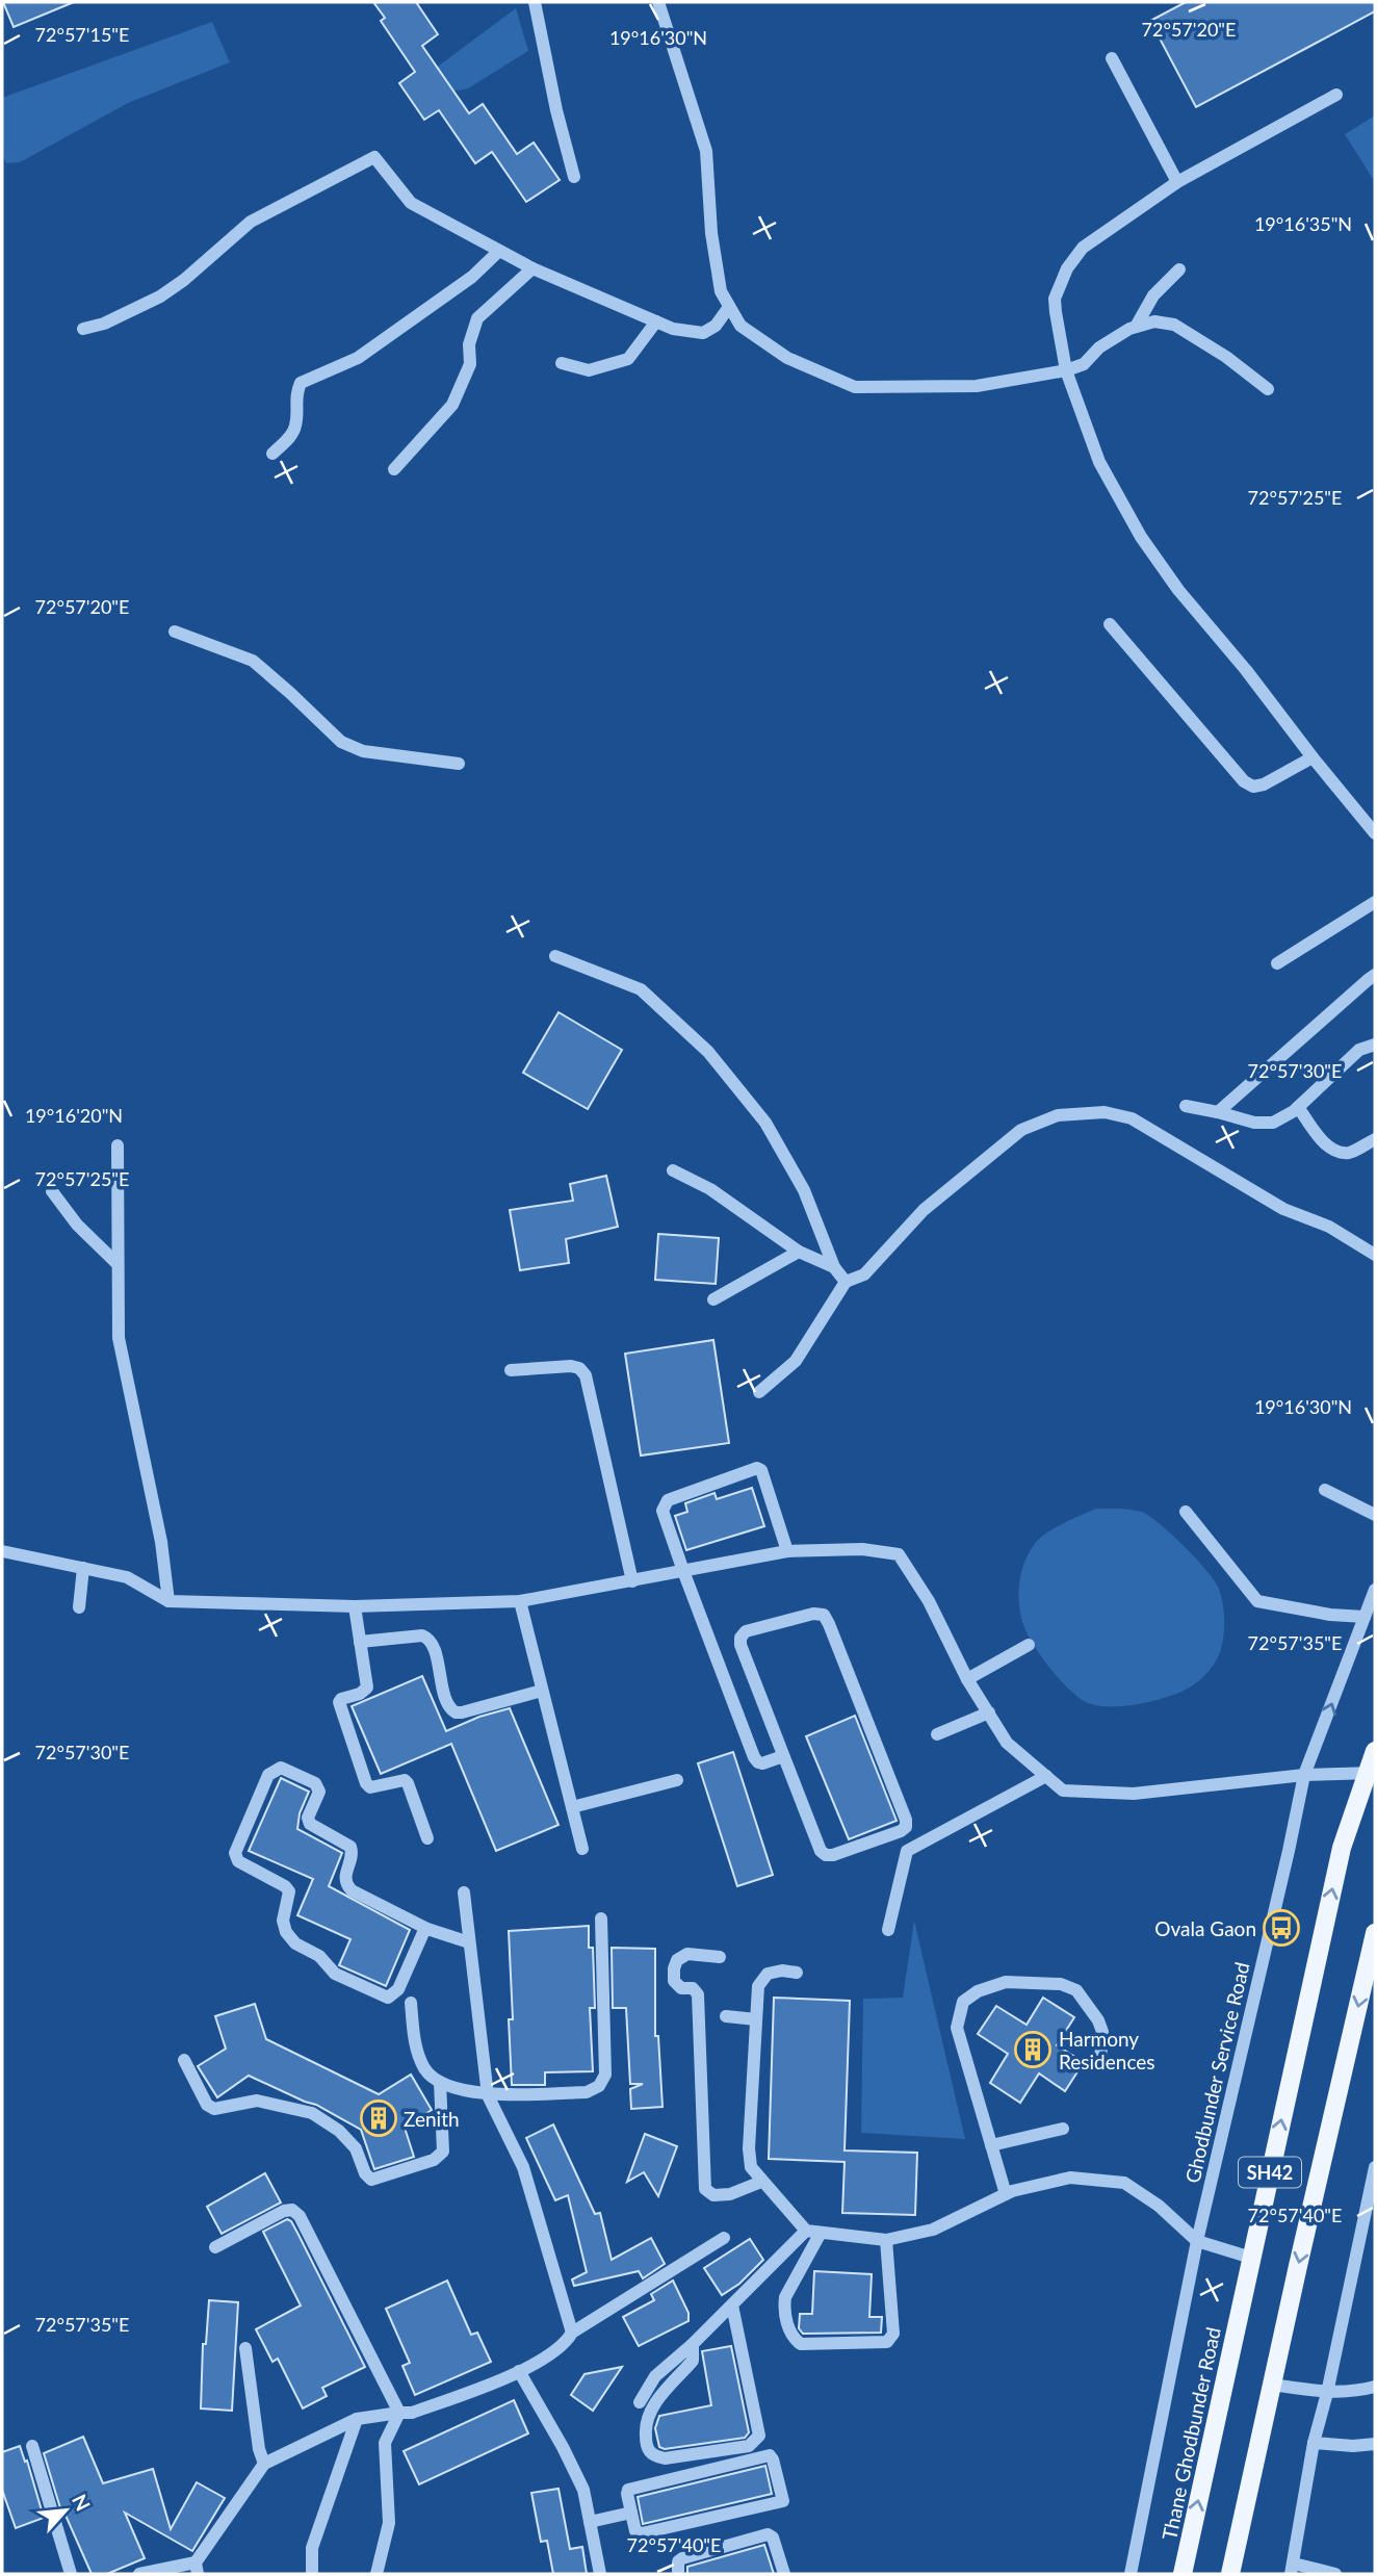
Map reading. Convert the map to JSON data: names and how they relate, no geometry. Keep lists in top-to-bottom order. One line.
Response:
{"streets":{"main road":["SH42","Thane Ghodbunder Road"],"street":["Ghodbunder Service Road"]},"places":{"bus stop":["Ovala Gaon"],"building":["Harmony Residences","Zenith"]},"north":"top right","coordinates":["72°57'20\"E","72°57'15\"E","19°16'30\"N","19°16'35\"N","72°57'25\"E","72°57'30\"E","19°16'20\"N","72°57'35\"E","72°57'40\"E"]}
